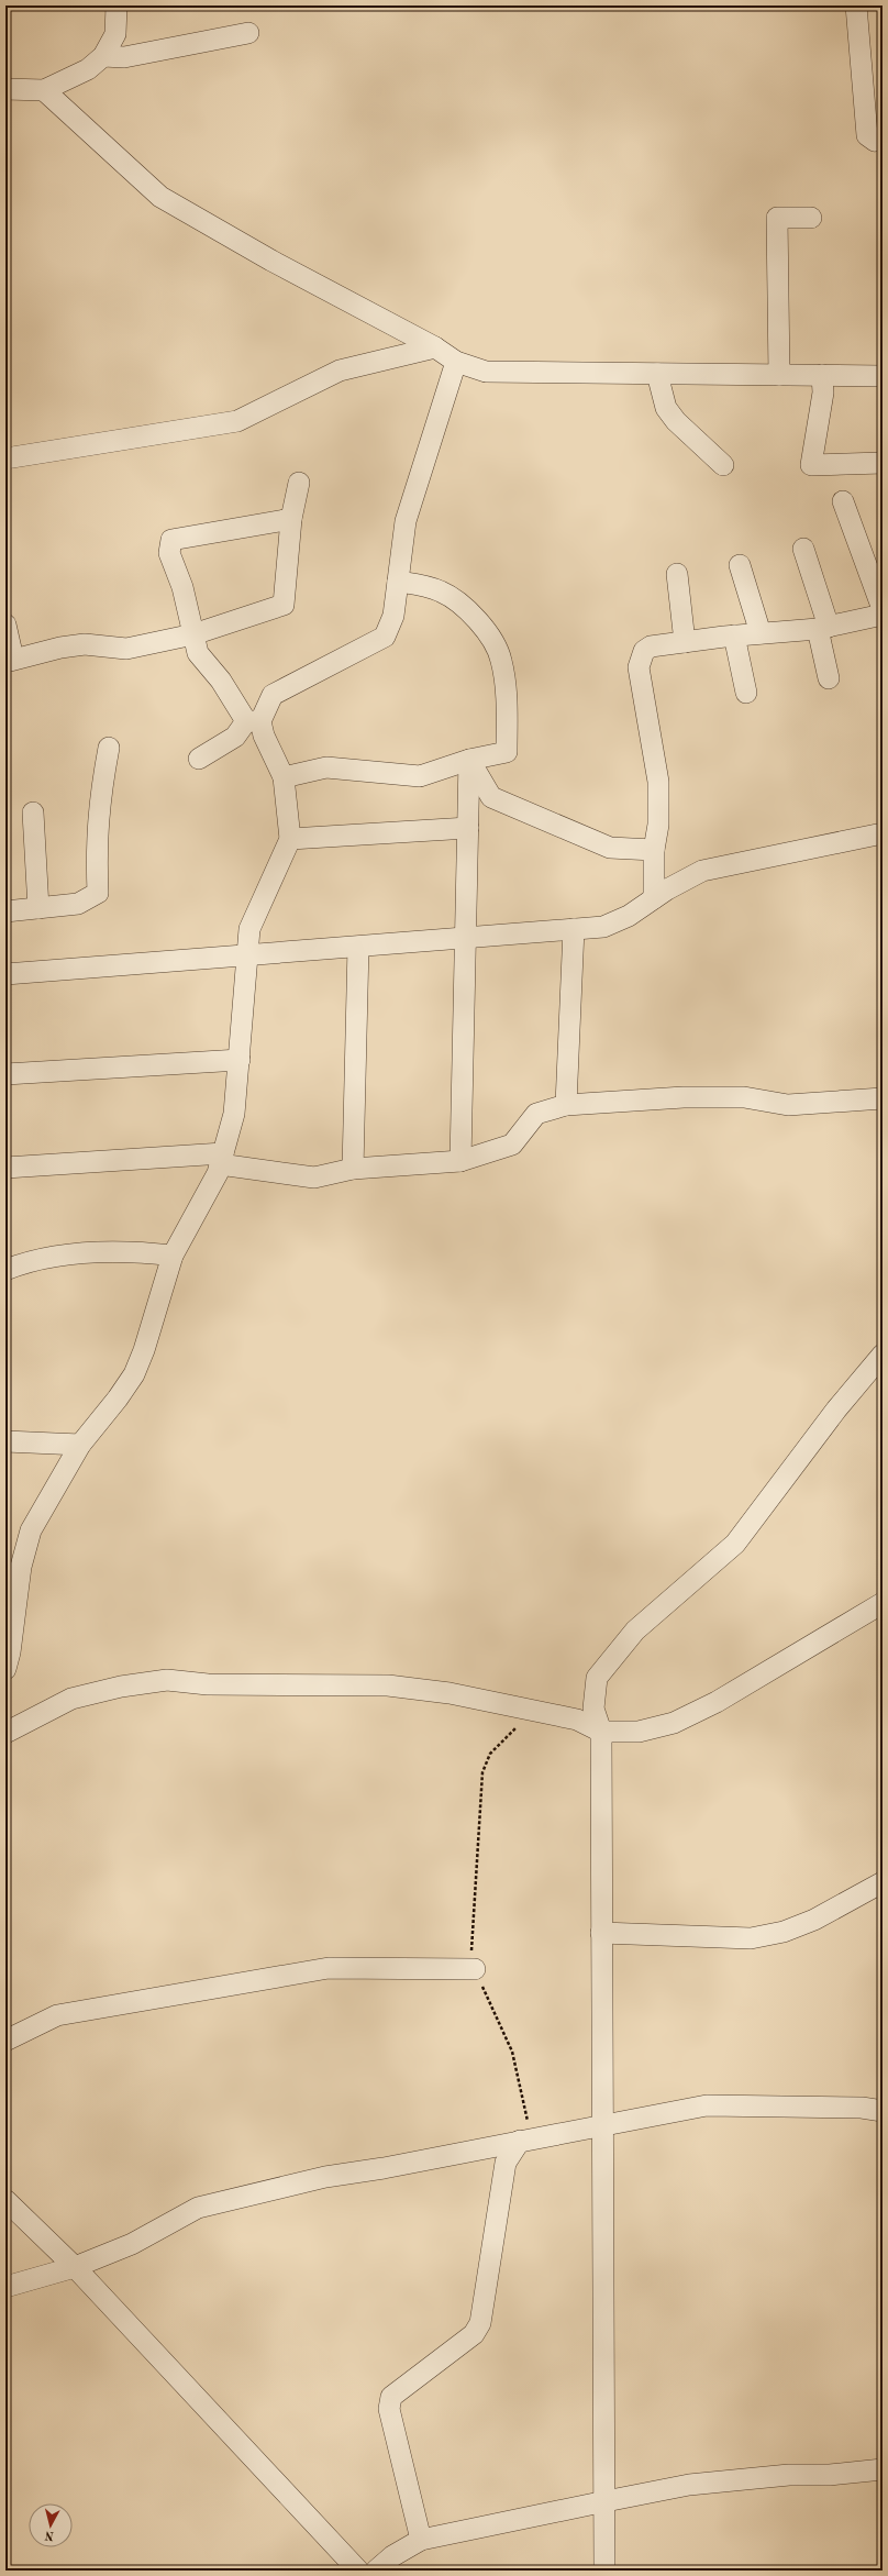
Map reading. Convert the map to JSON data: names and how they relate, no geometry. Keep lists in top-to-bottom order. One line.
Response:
{"north":"bottom"}
